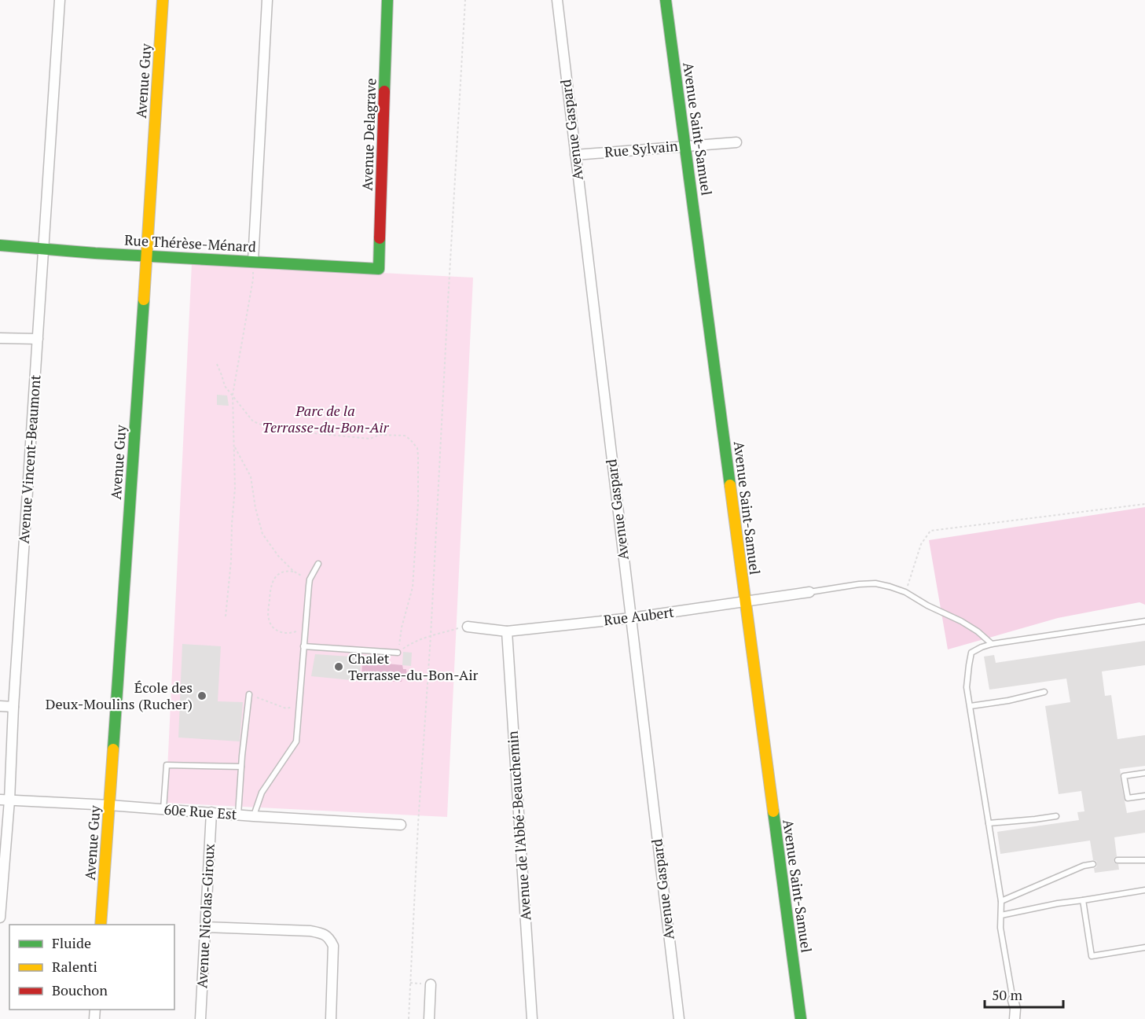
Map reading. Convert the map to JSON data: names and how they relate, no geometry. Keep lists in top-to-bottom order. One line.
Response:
{"streets":{"street":["Avenue Guy","Avenue Saint-Samuel","Avenue Gaspard","Avenue Delagrave","Rue Sylvain","Rue Thérèse-Ménard","Avenue Vincent-Beaumont","Rue Aubert","60e Rue Est","Avenue de l'Abbé-Beauchemin","Avenue Nicolas-Giroux"]},"crossings":[["Avenue Guy","Rue Thérèse-Ménard"],["Avenue Guy","60e Rue Est"],["Avenue Saint-Samuel","Rue Sylvain"],["Avenue Saint-Samuel","Rue Aubert"],["Avenue Gaspard","Rue Sylvain"],["Avenue Gaspard","Rue Aubert"],["Avenue Delagrave","Rue Thérèse-Ménard"],["Rue Thérèse-Ménard","Avenue Vincent-Beaumont"],["Avenue Vincent-Beaumont","60e Rue Est"],["Rue Aubert","Avenue de l'Abbé-Beauchemin"],["60e Rue Est","Avenue Nicolas-Giroux"]],"parks":["Parc de la Terrasse-du-Bon-Air"],"places":["Chalet Terrasse-du-Bon-Air","École des Deux-Moulins (Rucher)"],"legend":["Fluide","Ralenti","Bouchon"],"scale_bar":"50 m"}
